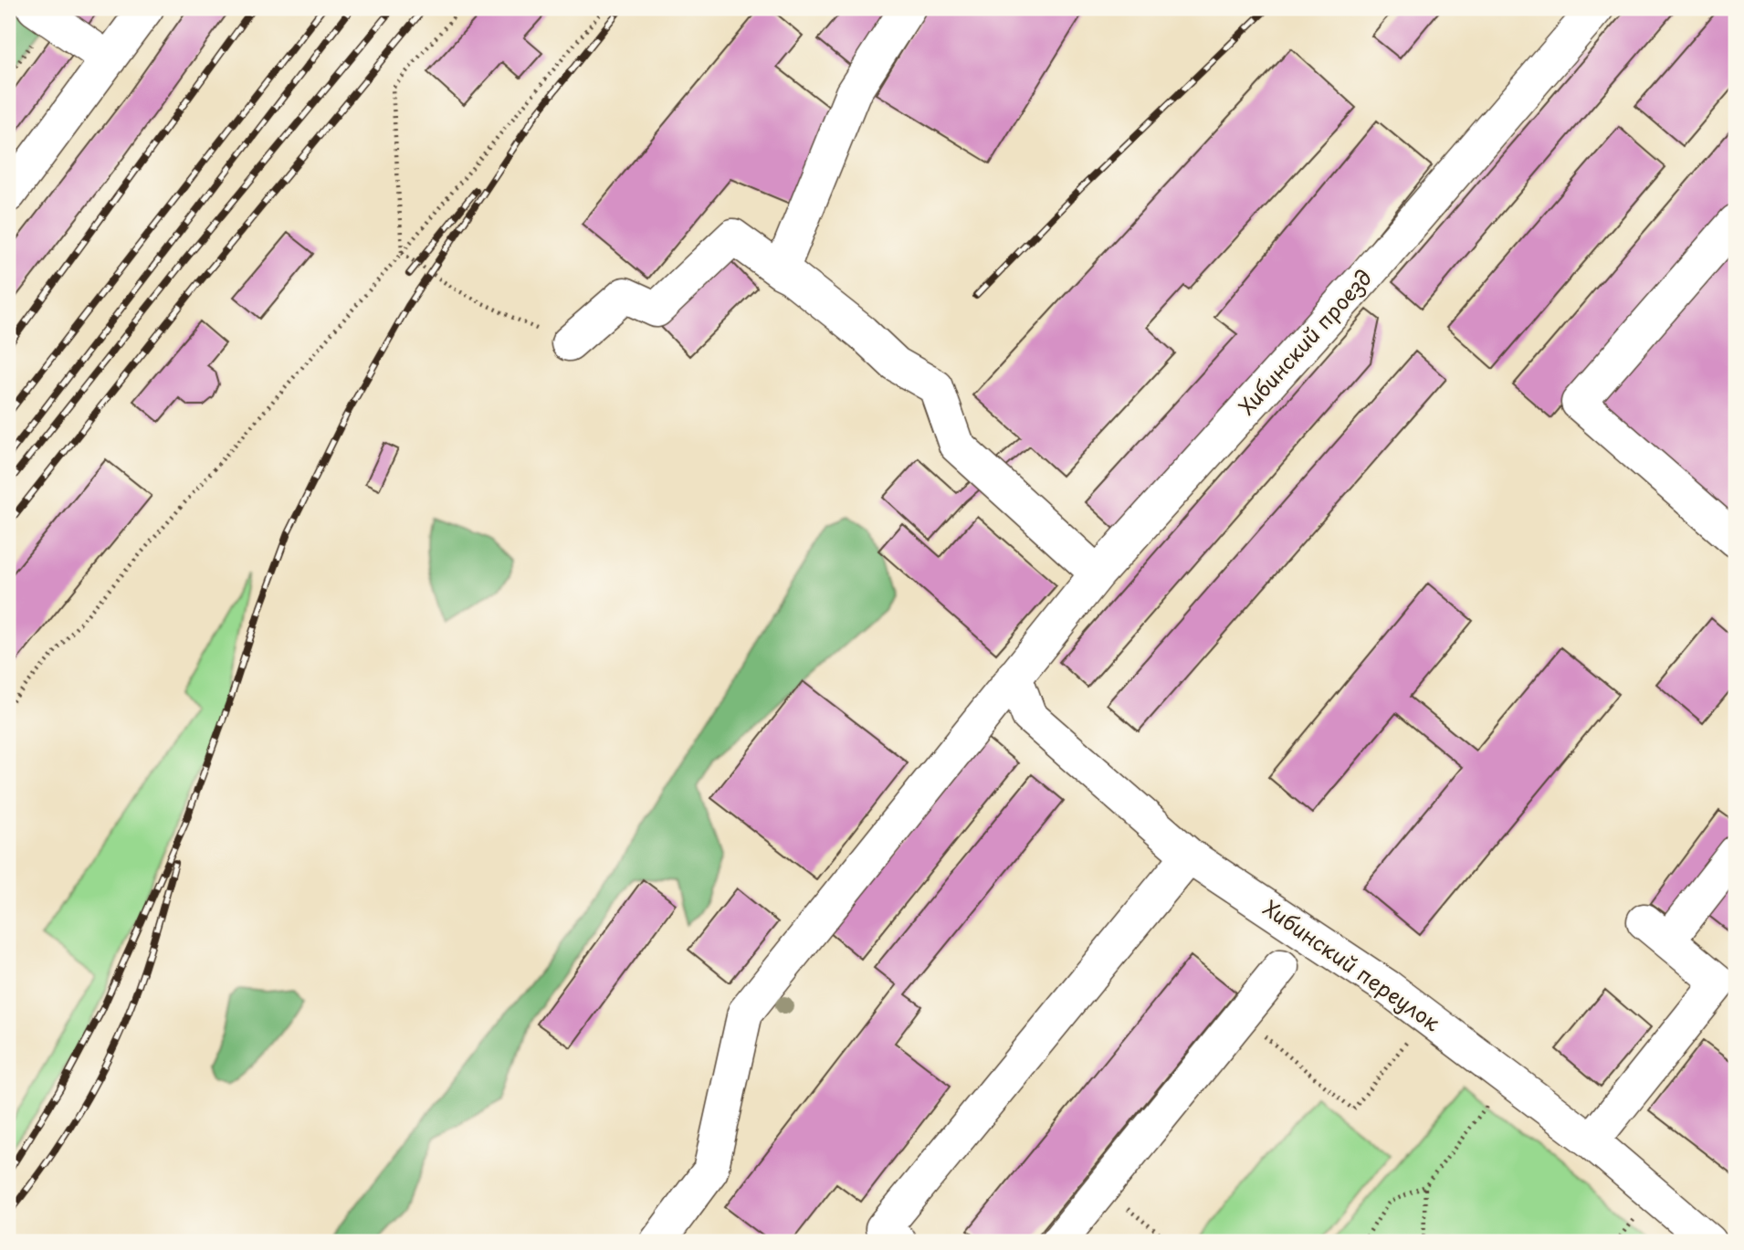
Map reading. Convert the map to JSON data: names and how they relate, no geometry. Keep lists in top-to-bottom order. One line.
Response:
{"streets":{"street":["Хибинский проезд","Хибинский переулок"]},"crossings":[["Хибинский проезд","Хибинский переулок"]]}
